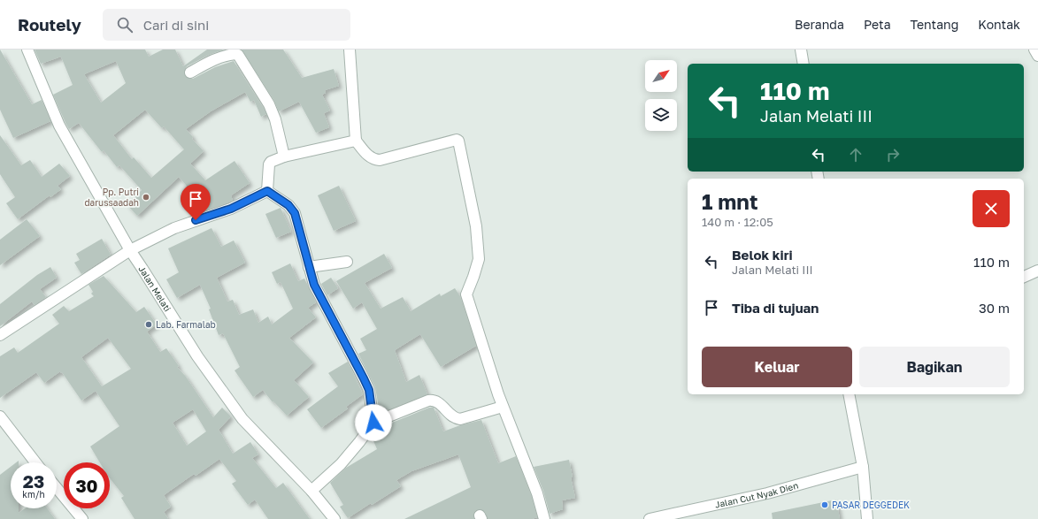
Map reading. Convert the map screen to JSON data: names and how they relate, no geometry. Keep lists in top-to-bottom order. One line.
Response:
{"streets":{"street":["Jalan Melati","Jalan Cut Nyak Dien"]},"places":["Pp. Putri darussaadah","Lab. Farmalab","PASAR DEGGEDEK"],"north":"top right","page":{"header":"Routely","search":"Cari di sini","nav":["Beranda","Peta","Tentang","Kontak"],"turn":["110 m","Jalan Melati III"],"heading":["1 mnt","140 m · 12:05"],"list":[{"name":"Belok kiri","note":"Jalan Melati III","value":"110 m"},{"name":"Tiba di tujuan","value":"30 m"}],"buttons":["Keluar","Bagikan"],"speed":"23 km/h","limit":"30"}}
